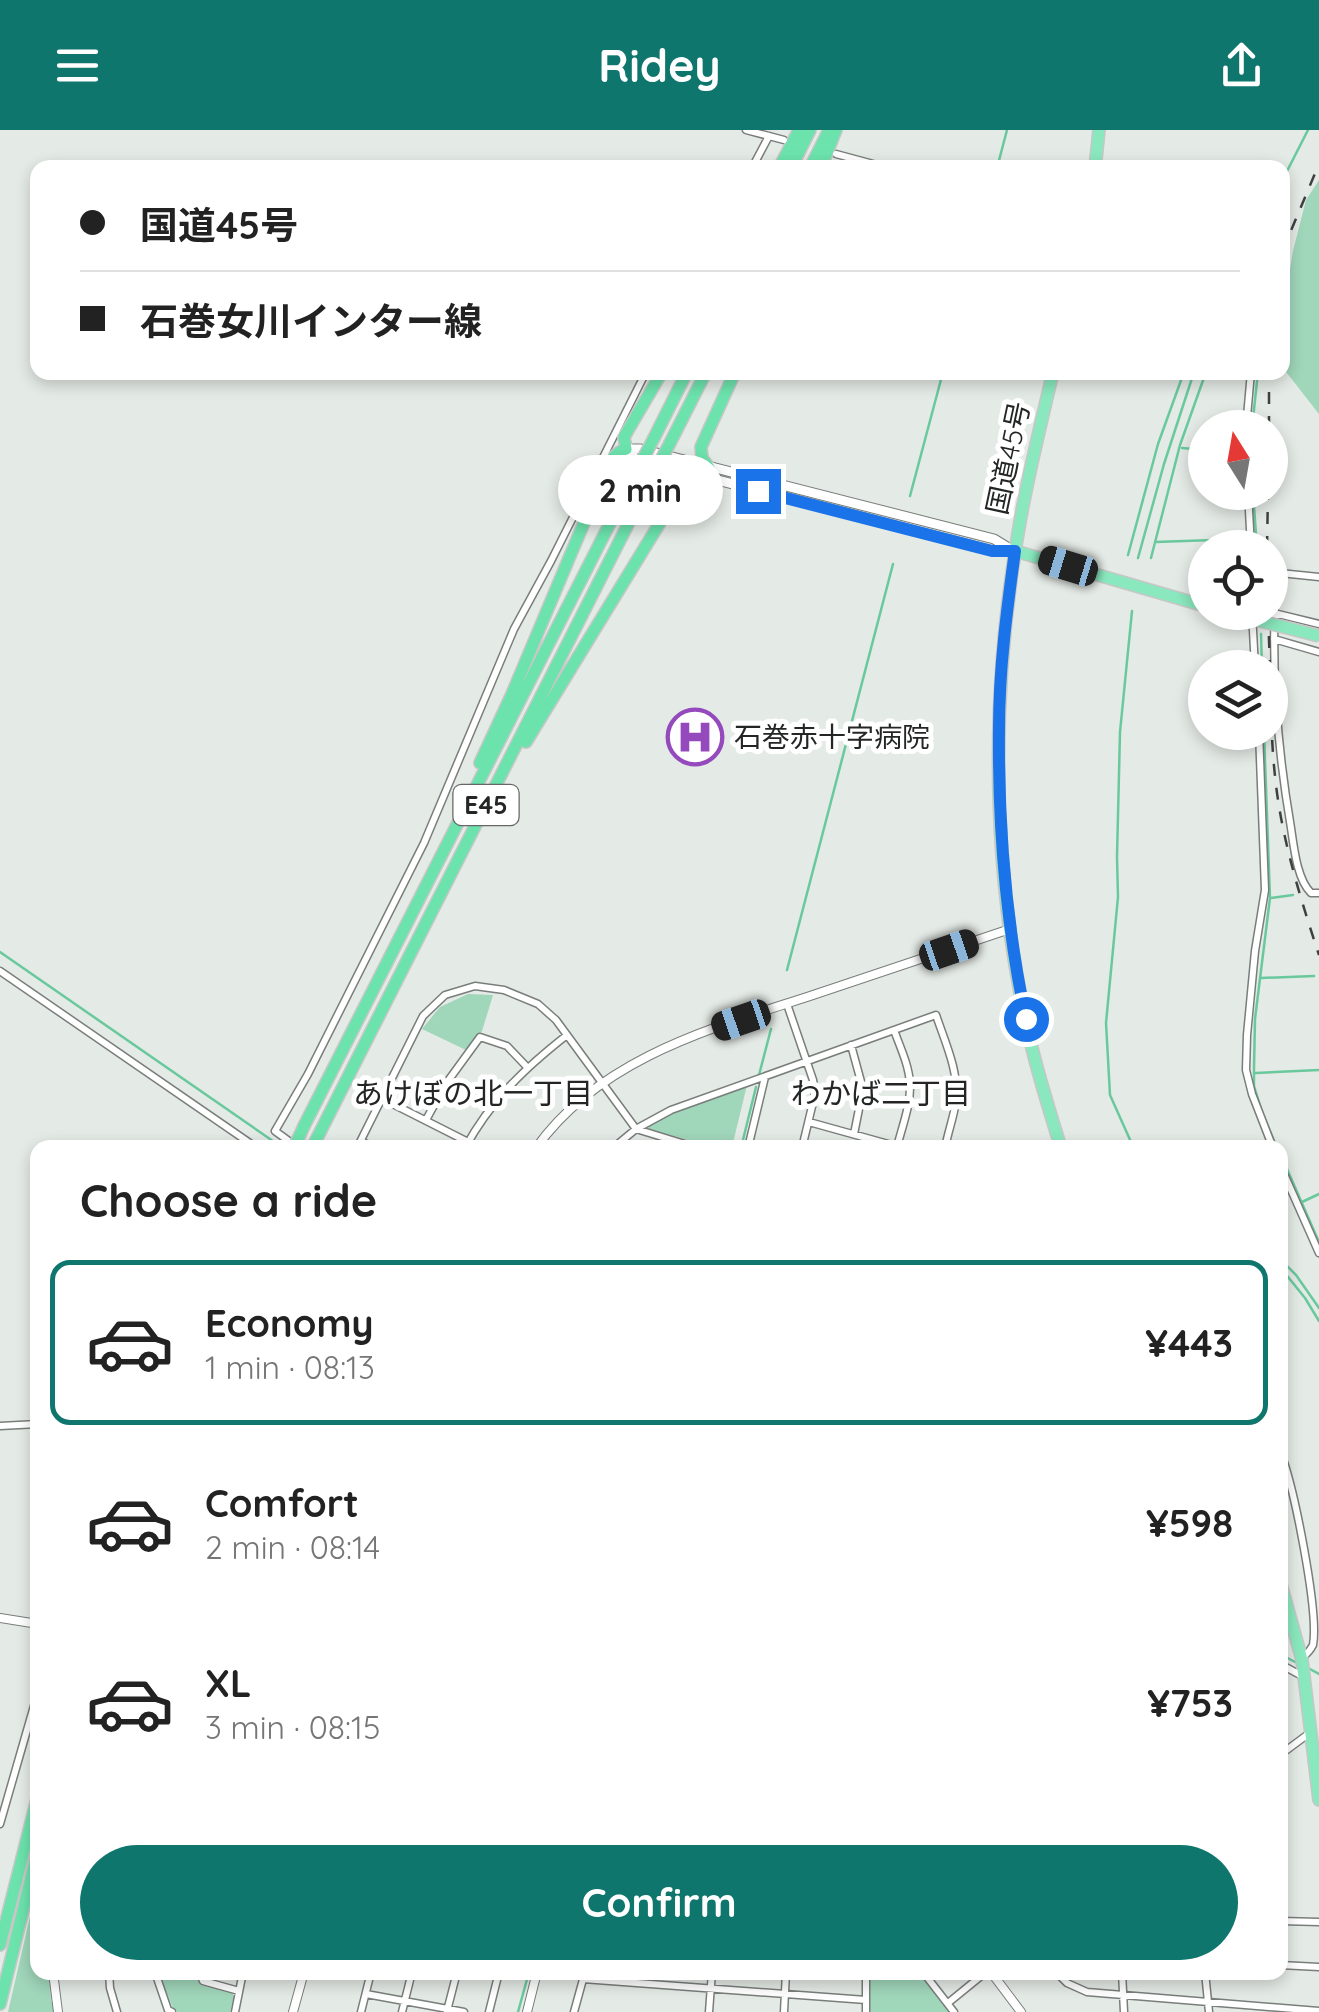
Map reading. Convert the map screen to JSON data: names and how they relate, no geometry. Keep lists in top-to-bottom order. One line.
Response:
{"streets":{"highway":["国道45号","E45"]},"districts":["あけぼの北一丁目","わかば二丁目"],"places":{"hospital":["石巻赤十字病院"]},"north":"top","page":{"header":"Ridey","banner":["国道45号","石巻女川インター線"],"bubble":"2 min","heading":"Choose a ride","list":[{"name":"Economy","note":"1 min · 08:13","value":"¥443"},{"name":"Comfort","note":"2 min · 08:14","value":"¥598"},{"name":"XL","note":"3 min · 08:15","value":"¥753"}],"buttons":"Confirm"}}
